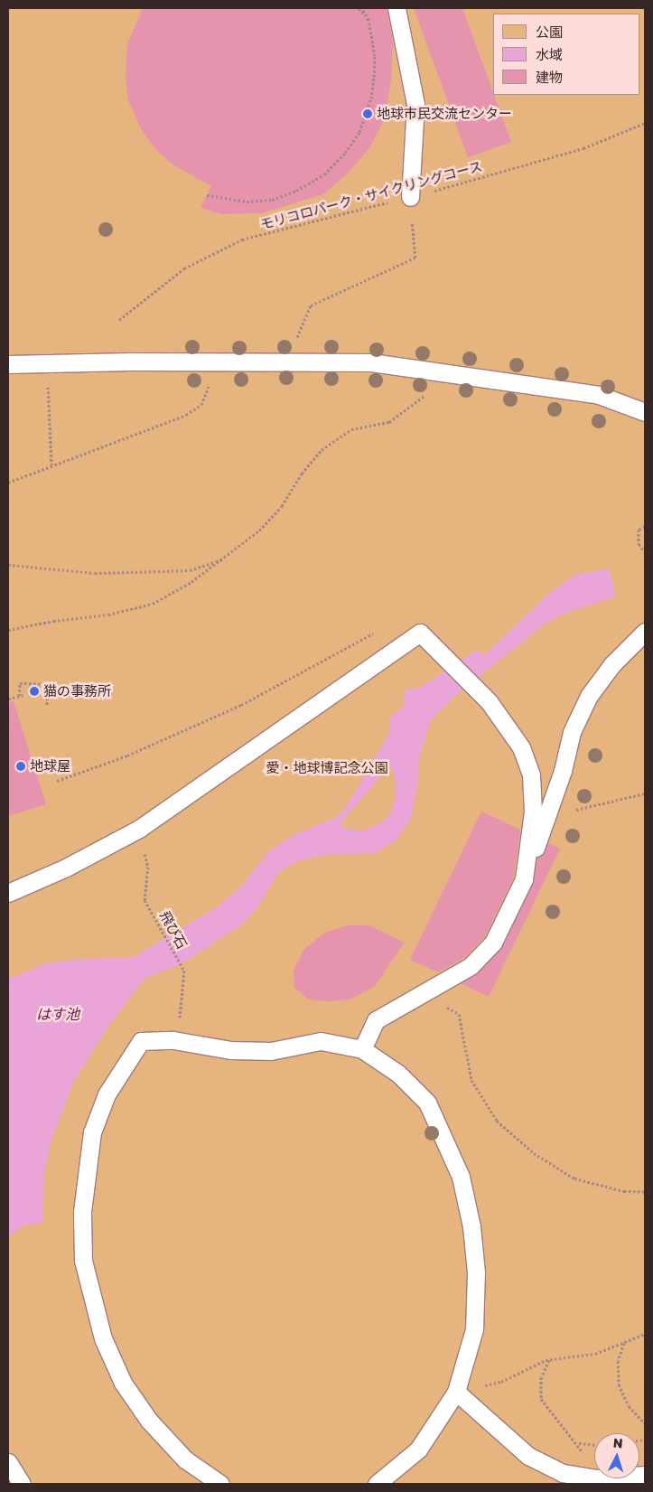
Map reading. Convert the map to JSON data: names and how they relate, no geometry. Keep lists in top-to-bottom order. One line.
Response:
{"streets":{"path":["モリコロパーク・サイクリングコース","飛び石"]},"water":["はす池"],"parks":["愛・地球博記念公園"],"places":["地球市民交流センター","猫の事務所","地球屋"],"legend":["公園","水域","建物"],"north":"top"}
